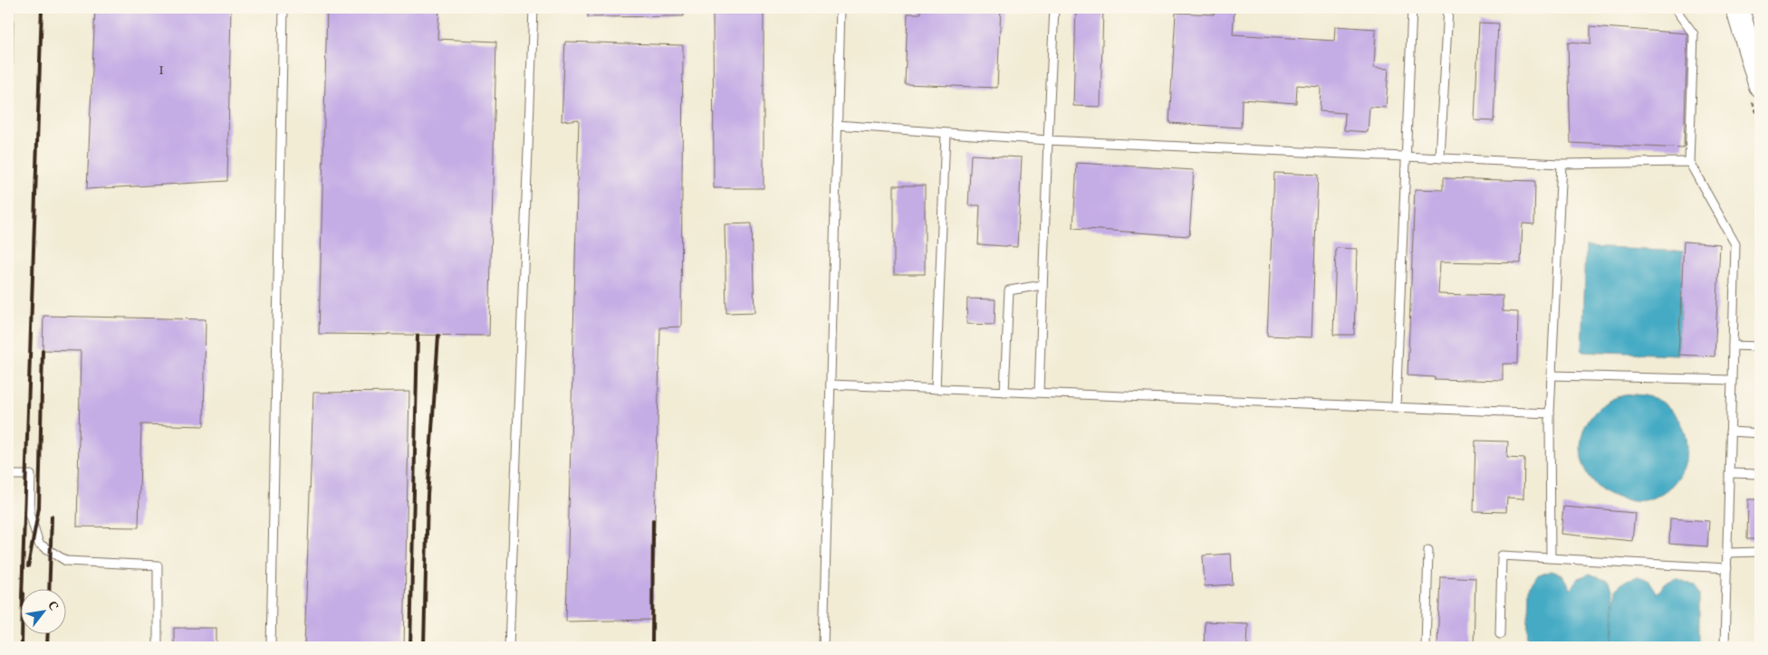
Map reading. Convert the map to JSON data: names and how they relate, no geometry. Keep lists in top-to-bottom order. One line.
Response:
{"house_numbers":["1"],"north":"top right"}
